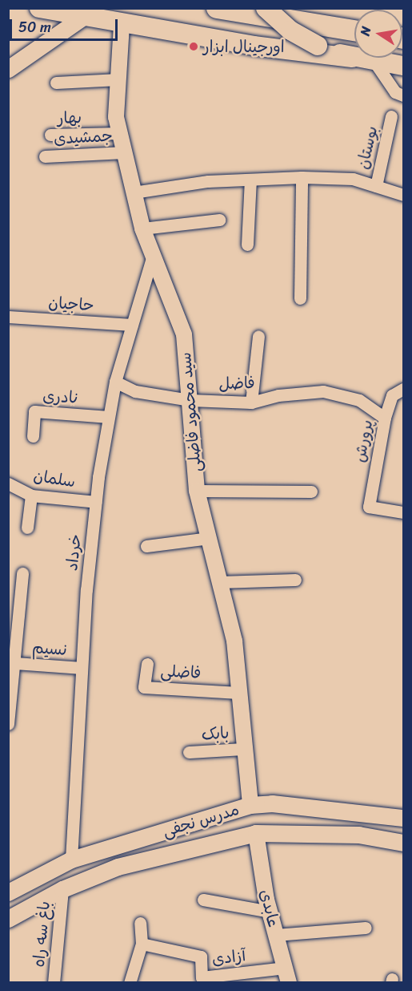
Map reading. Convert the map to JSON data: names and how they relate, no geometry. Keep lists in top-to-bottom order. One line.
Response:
{"streets":{"main road":["مدرس نجفی"],"street":["بهار","جمشیدی","بوستان","حاجیان","فاضل","نادری","سید محمود فاضلی","پرورش","سلمان","خرداد","نسیم","فاضلی","بابک","عابدی","باغ سه راه","آزادی"]},"crossings":[["بهار","سید محمود فاضلی"],["جمشیدی","سید محمود فاضلی"],["حاجیان","خرداد"],["فاضل","سید محمود فاضلی"],["فاضل","پرورش"],["فاضل","خرداد"],["نادری","خرداد"],["سید محمود فاضلی","خرداد"],["سید محمود فاضلی","فاضلی"],["سید محمود فاضلی","بابک"],["سید محمود فاضلی","مدرس نجفی"],["سلمان","خرداد"],["خرداد","نسیم"],["خرداد","مدرس نجفی"],["مدرس نجفی","عابدی"],["مدرس نجفی","باغ سه راه"],["عابدی","آزادی"]],"places":["اورجینال ابزار"],"scale_bar":"50 m","north":"left"}
